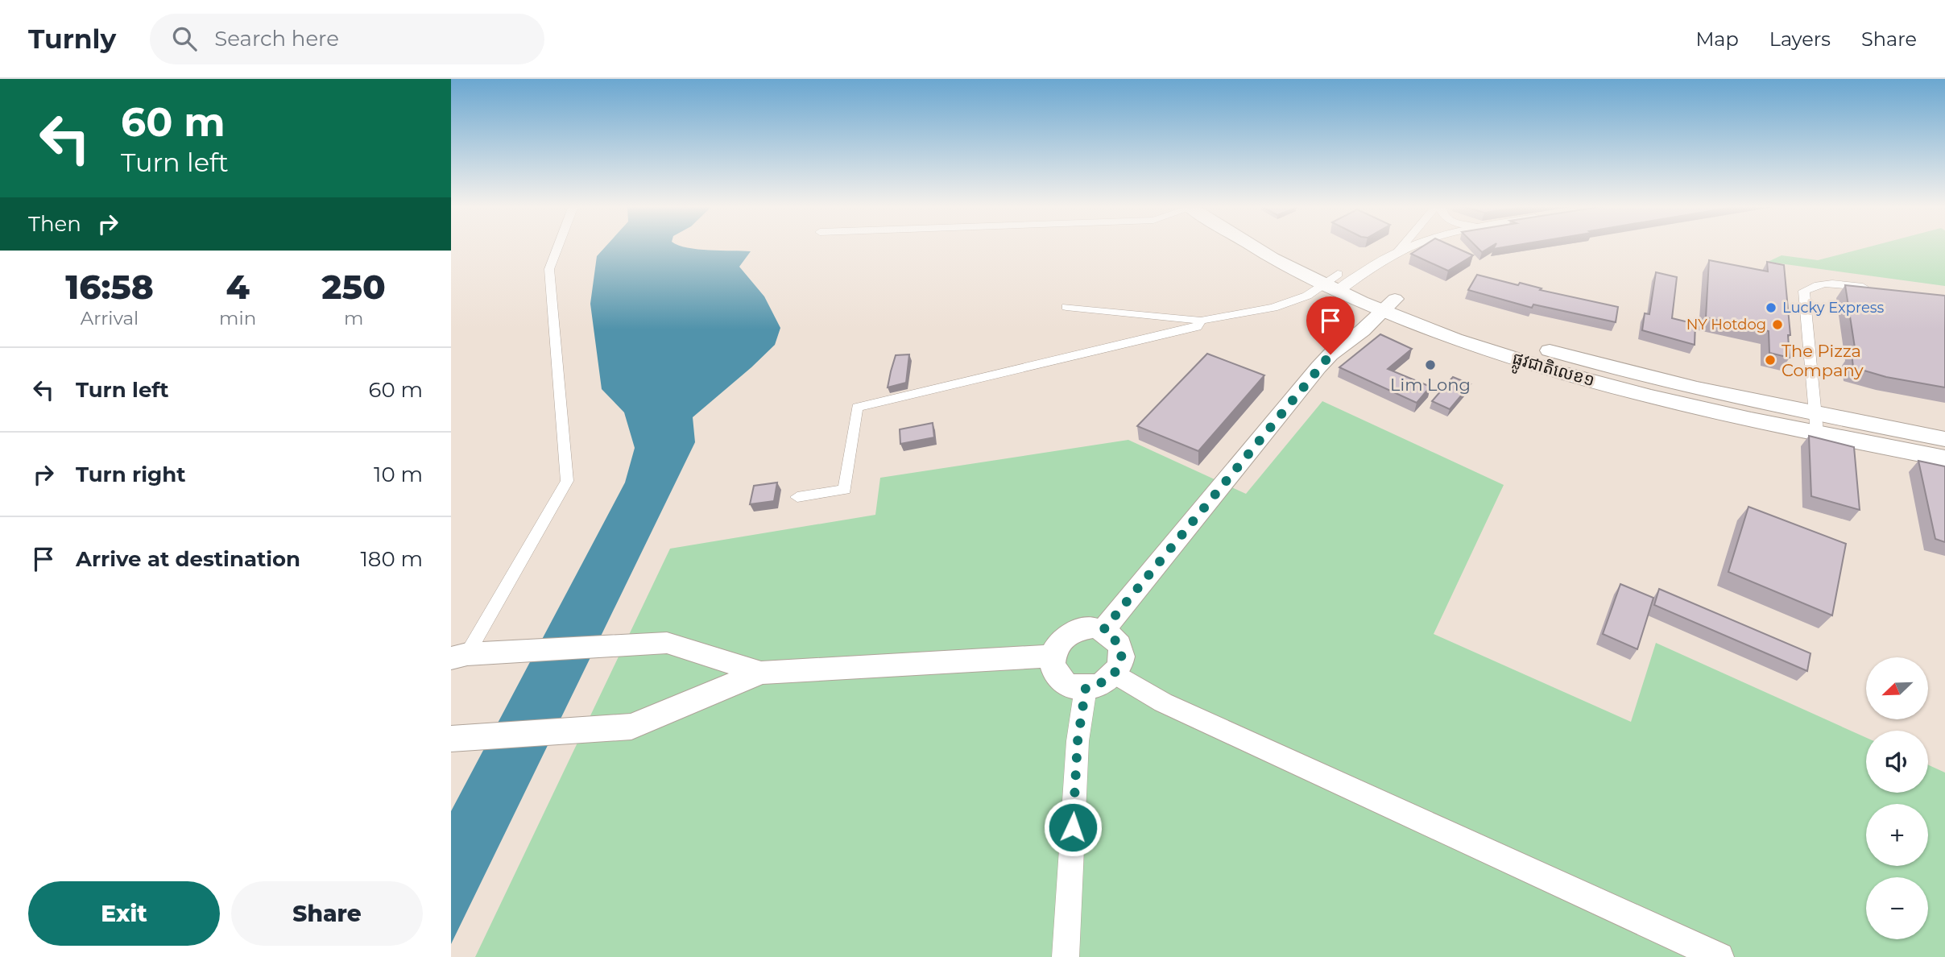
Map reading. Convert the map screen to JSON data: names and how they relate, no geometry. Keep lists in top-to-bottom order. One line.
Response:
{"streets":{"highway":["ផ្លូវជាតិលេខ១"]},"places":["Lucky Express","NY Hotdog","The Pizza Company","Lim Long"],"north":"bottom left","page":{"header":"Turnly","search":"Search here","nav":["Map","Layers","Share"],"turn":["60 m","Turn left"],"then":"Then","eta":["16:58","Arrival","4","min","250","m"],"list":[{"name":"Turn left","value":"60 m"},{"name":"Turn right","value":"10 m"},{"name":"Arrive at destination","value":"180 m"}],"map_buttons":["+","−"],"buttons":["Exit","Share"]}}
